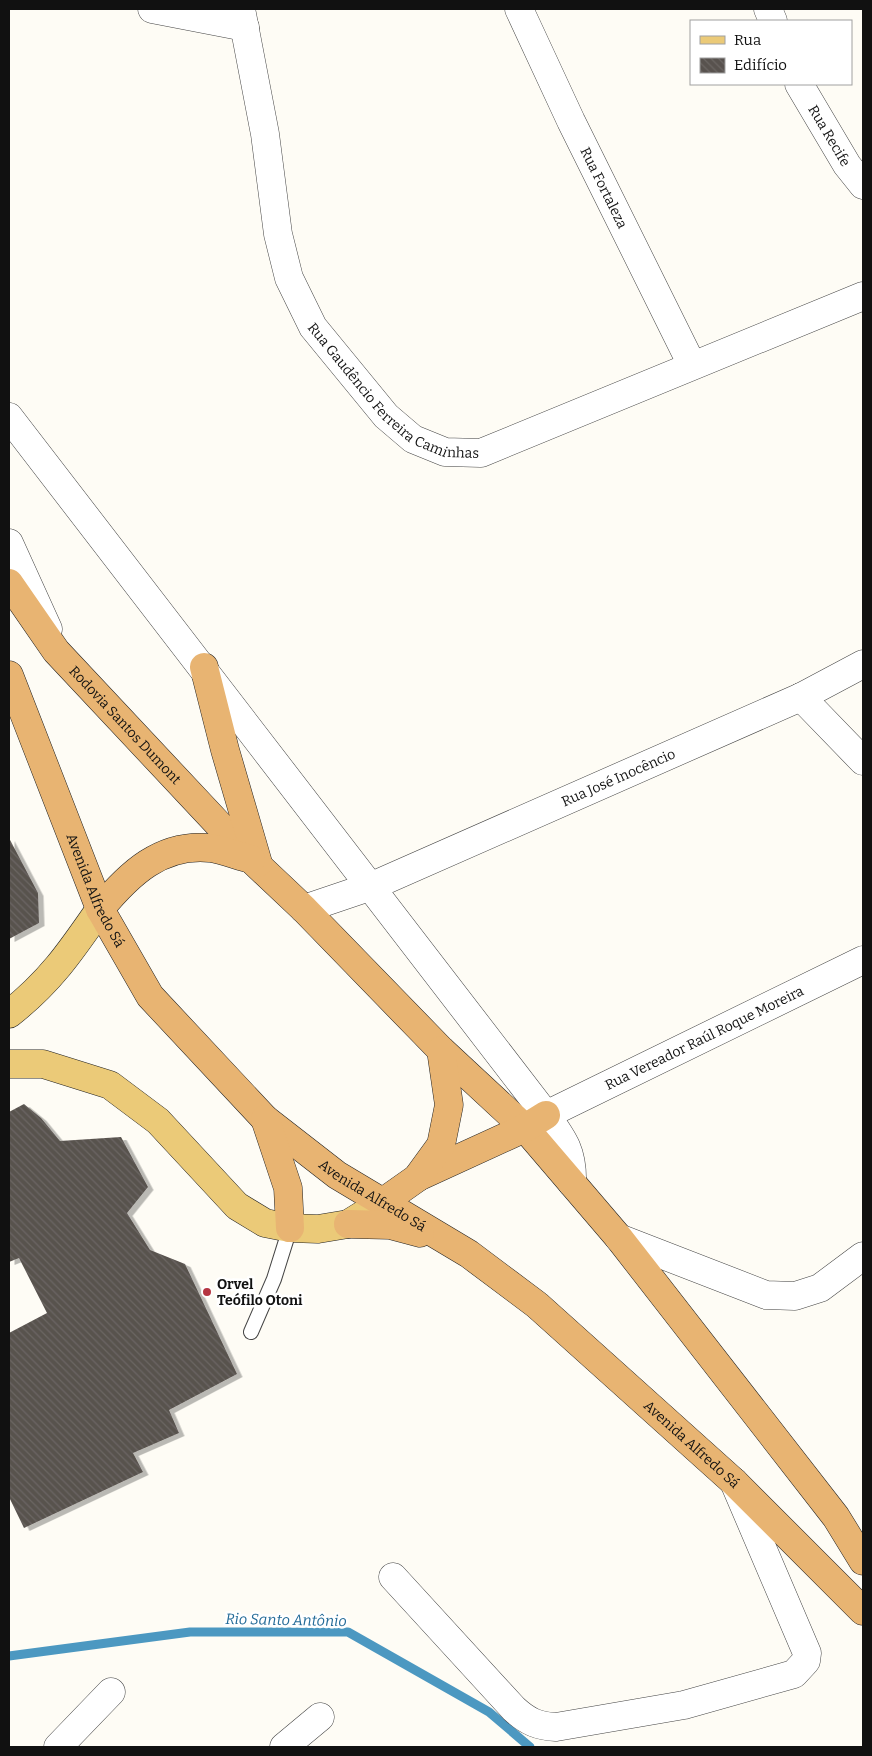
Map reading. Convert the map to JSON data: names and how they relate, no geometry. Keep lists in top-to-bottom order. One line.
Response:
{"streets":{"highway":["Rodovia Santos Dumont","Avenida Alfredo Sá"],"street":["Rua Recife","Rua Fortaleza","Rua Gaudêncio Ferreira Caminhas","Rua José Inocêncio","Rua Vereador Raúl Roque Moreira"]},"crossings":[["Rua Fortaleza","Rua Gaudêncio Ferreira Caminhas"]],"water":["Rio Santo Antônio"],"places":["Orvel Teófilo Otoni"],"legend":["Rua","Edifício"]}
